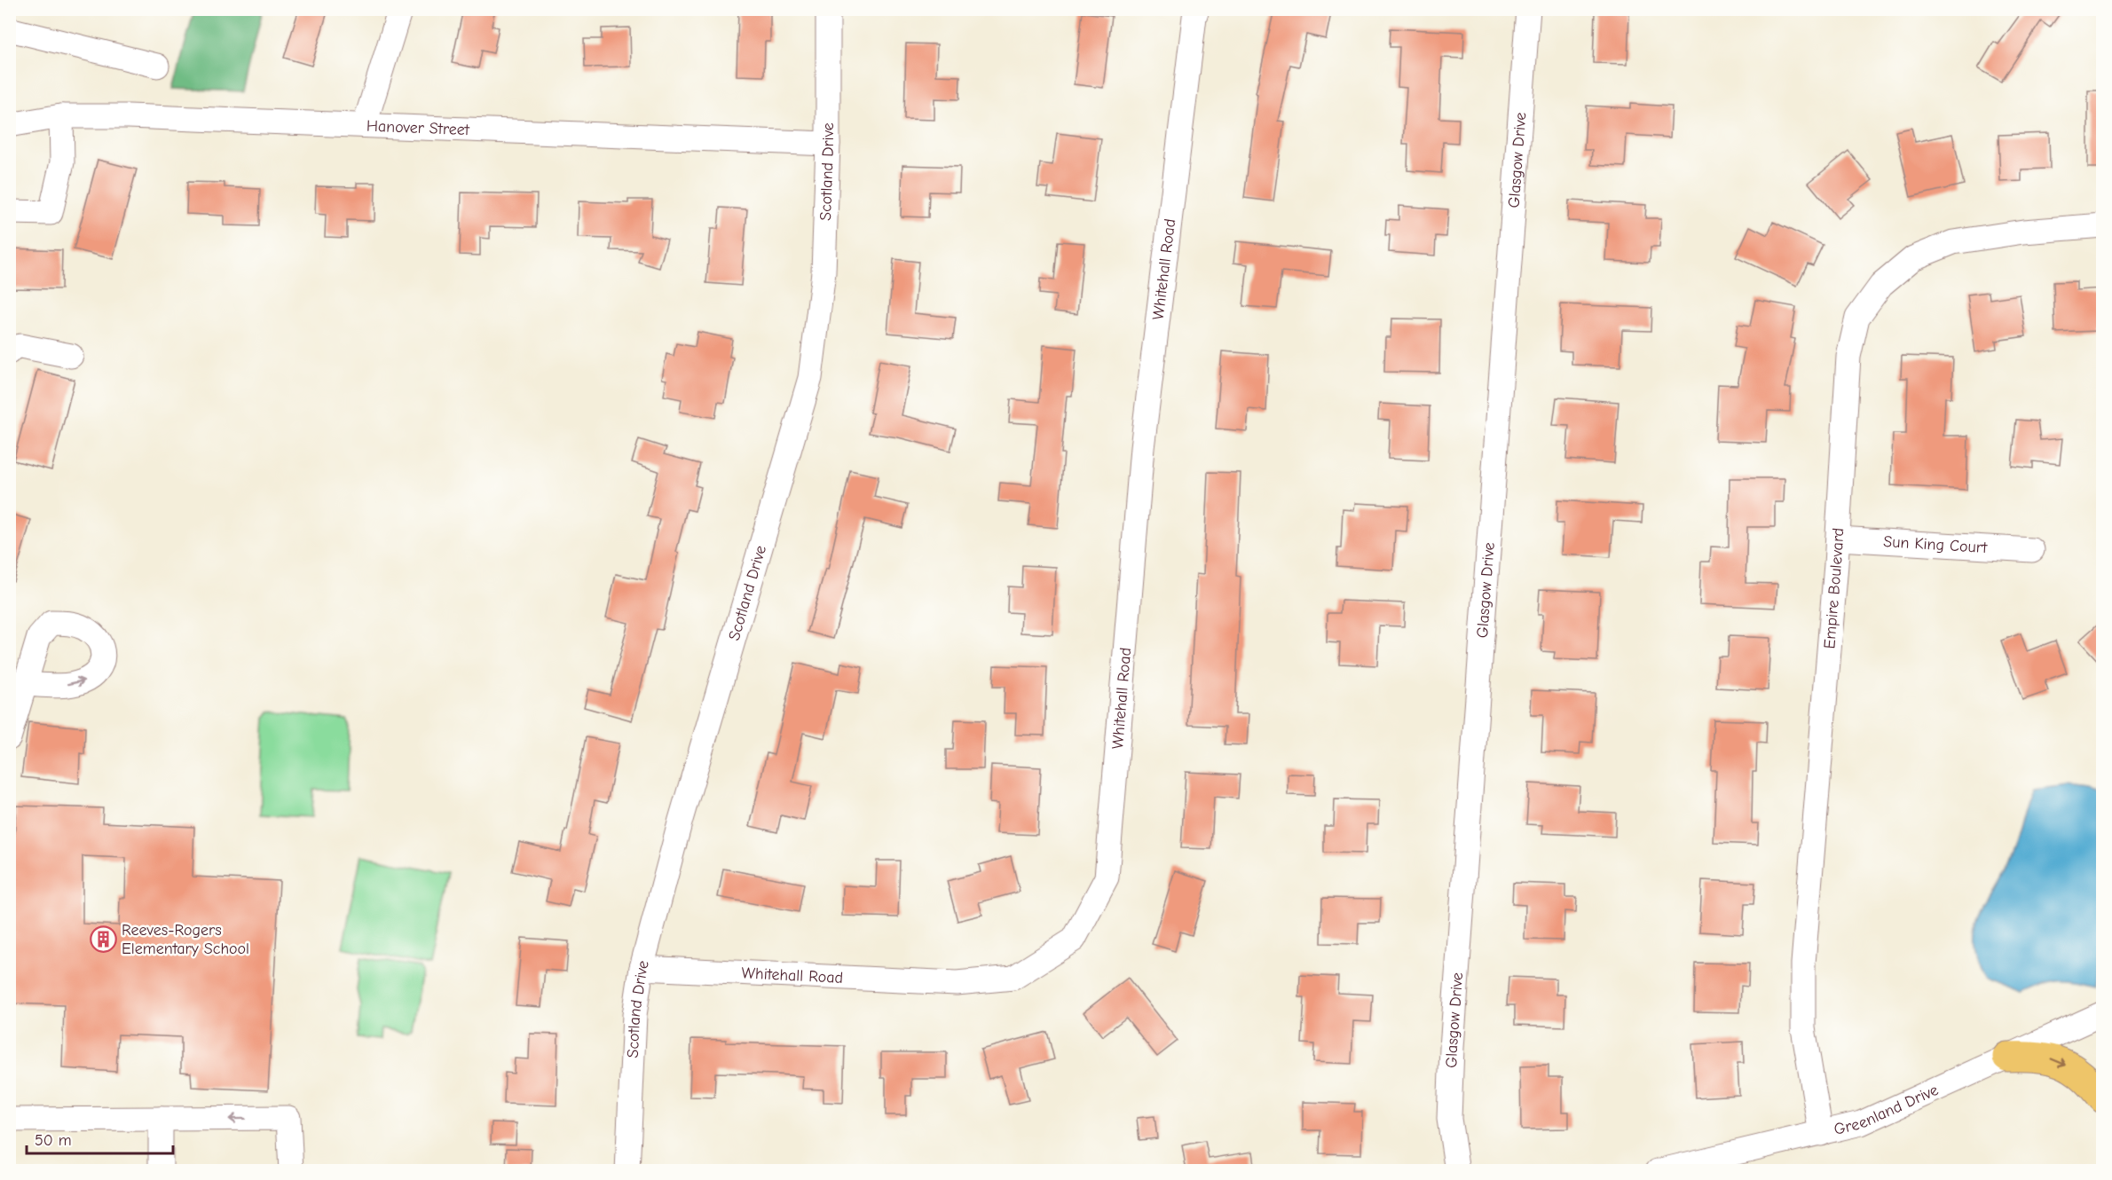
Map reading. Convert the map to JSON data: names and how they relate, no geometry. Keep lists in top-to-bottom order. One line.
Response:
{"streets":{"street":["Hanover Street","Glasgow Drive","Scotland Drive","Whitehall Road","Sun King Court","Empire Boulevard","Greenland Drive"]},"crossings":[["Hanover Street","Scotland Drive"],["Scotland Drive","Whitehall Road"],["Sun King Court","Empire Boulevard"],["Empire Boulevard","Greenland Drive"]],"places":{"building":["Reeves-Rogers Elementary School"]},"scale_bar":"50 m"}
